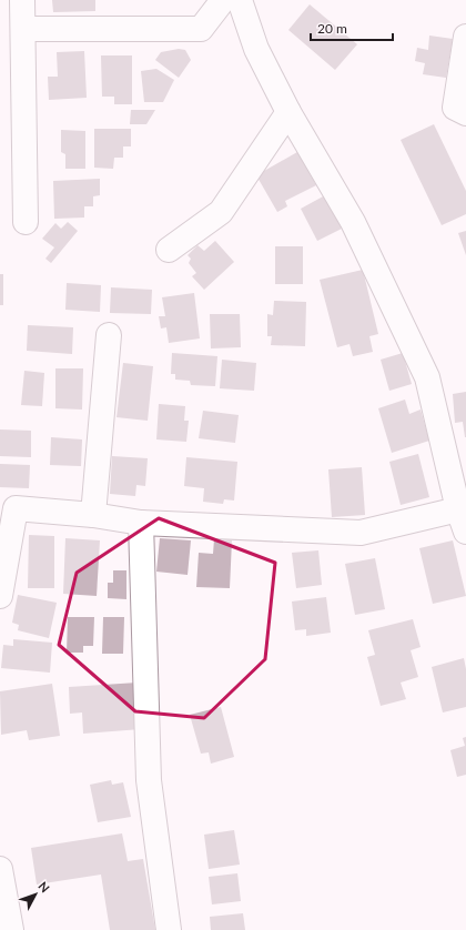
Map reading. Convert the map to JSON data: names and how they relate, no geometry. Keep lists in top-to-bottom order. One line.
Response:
{"scale_bar":"20 m","north":"top right"}
